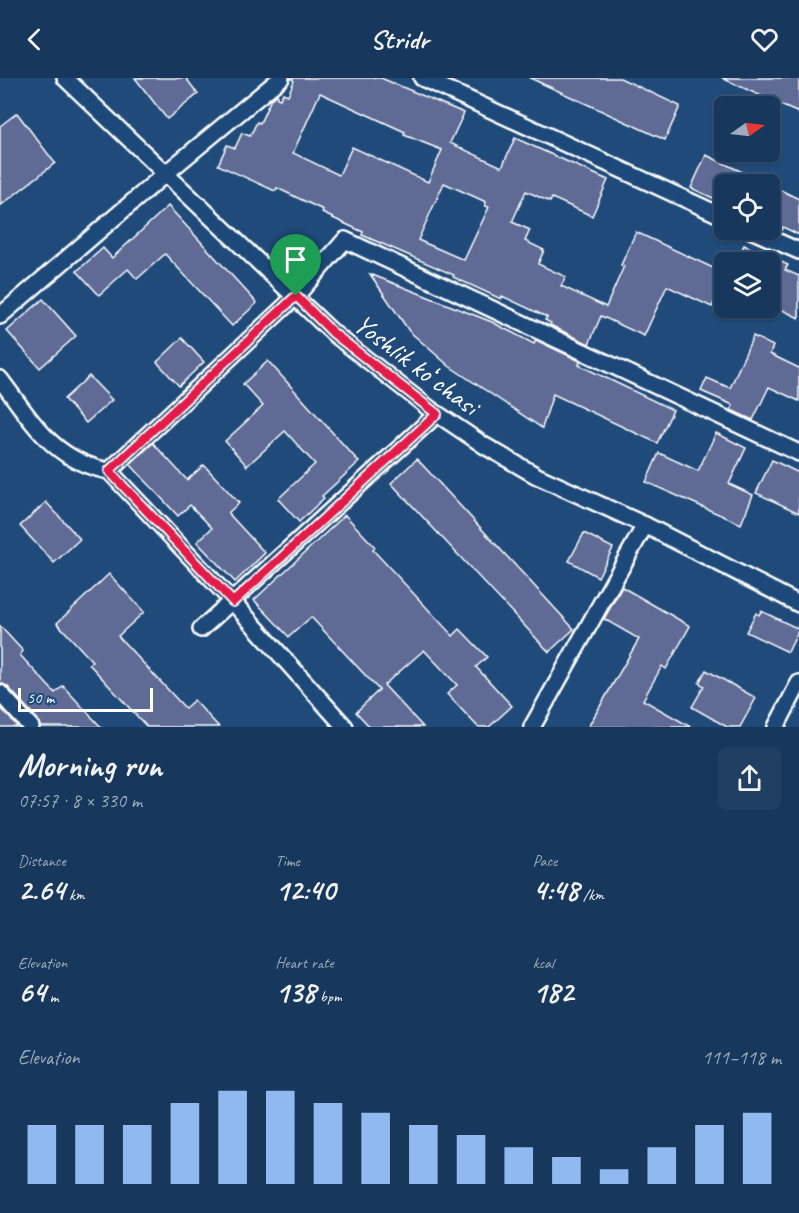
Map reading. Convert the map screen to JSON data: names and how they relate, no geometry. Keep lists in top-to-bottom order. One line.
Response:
{"streets":{"street":["Yoshlik koʻchasi"]},"scale_bar":"50 m","north":"right","page":{"header":"Stridr","scale":"50 m","heading":["Morning run","07:57 · 8 × 330 m"],"stats":[["Distance","2.64 km"],["Time","12:40"],["Pace","4:48 /km"],["Elevation","64 m"],["Heart rate","138 bpm"],["kcal","182"]],"chart":["Elevation","111–118 m"]}}
